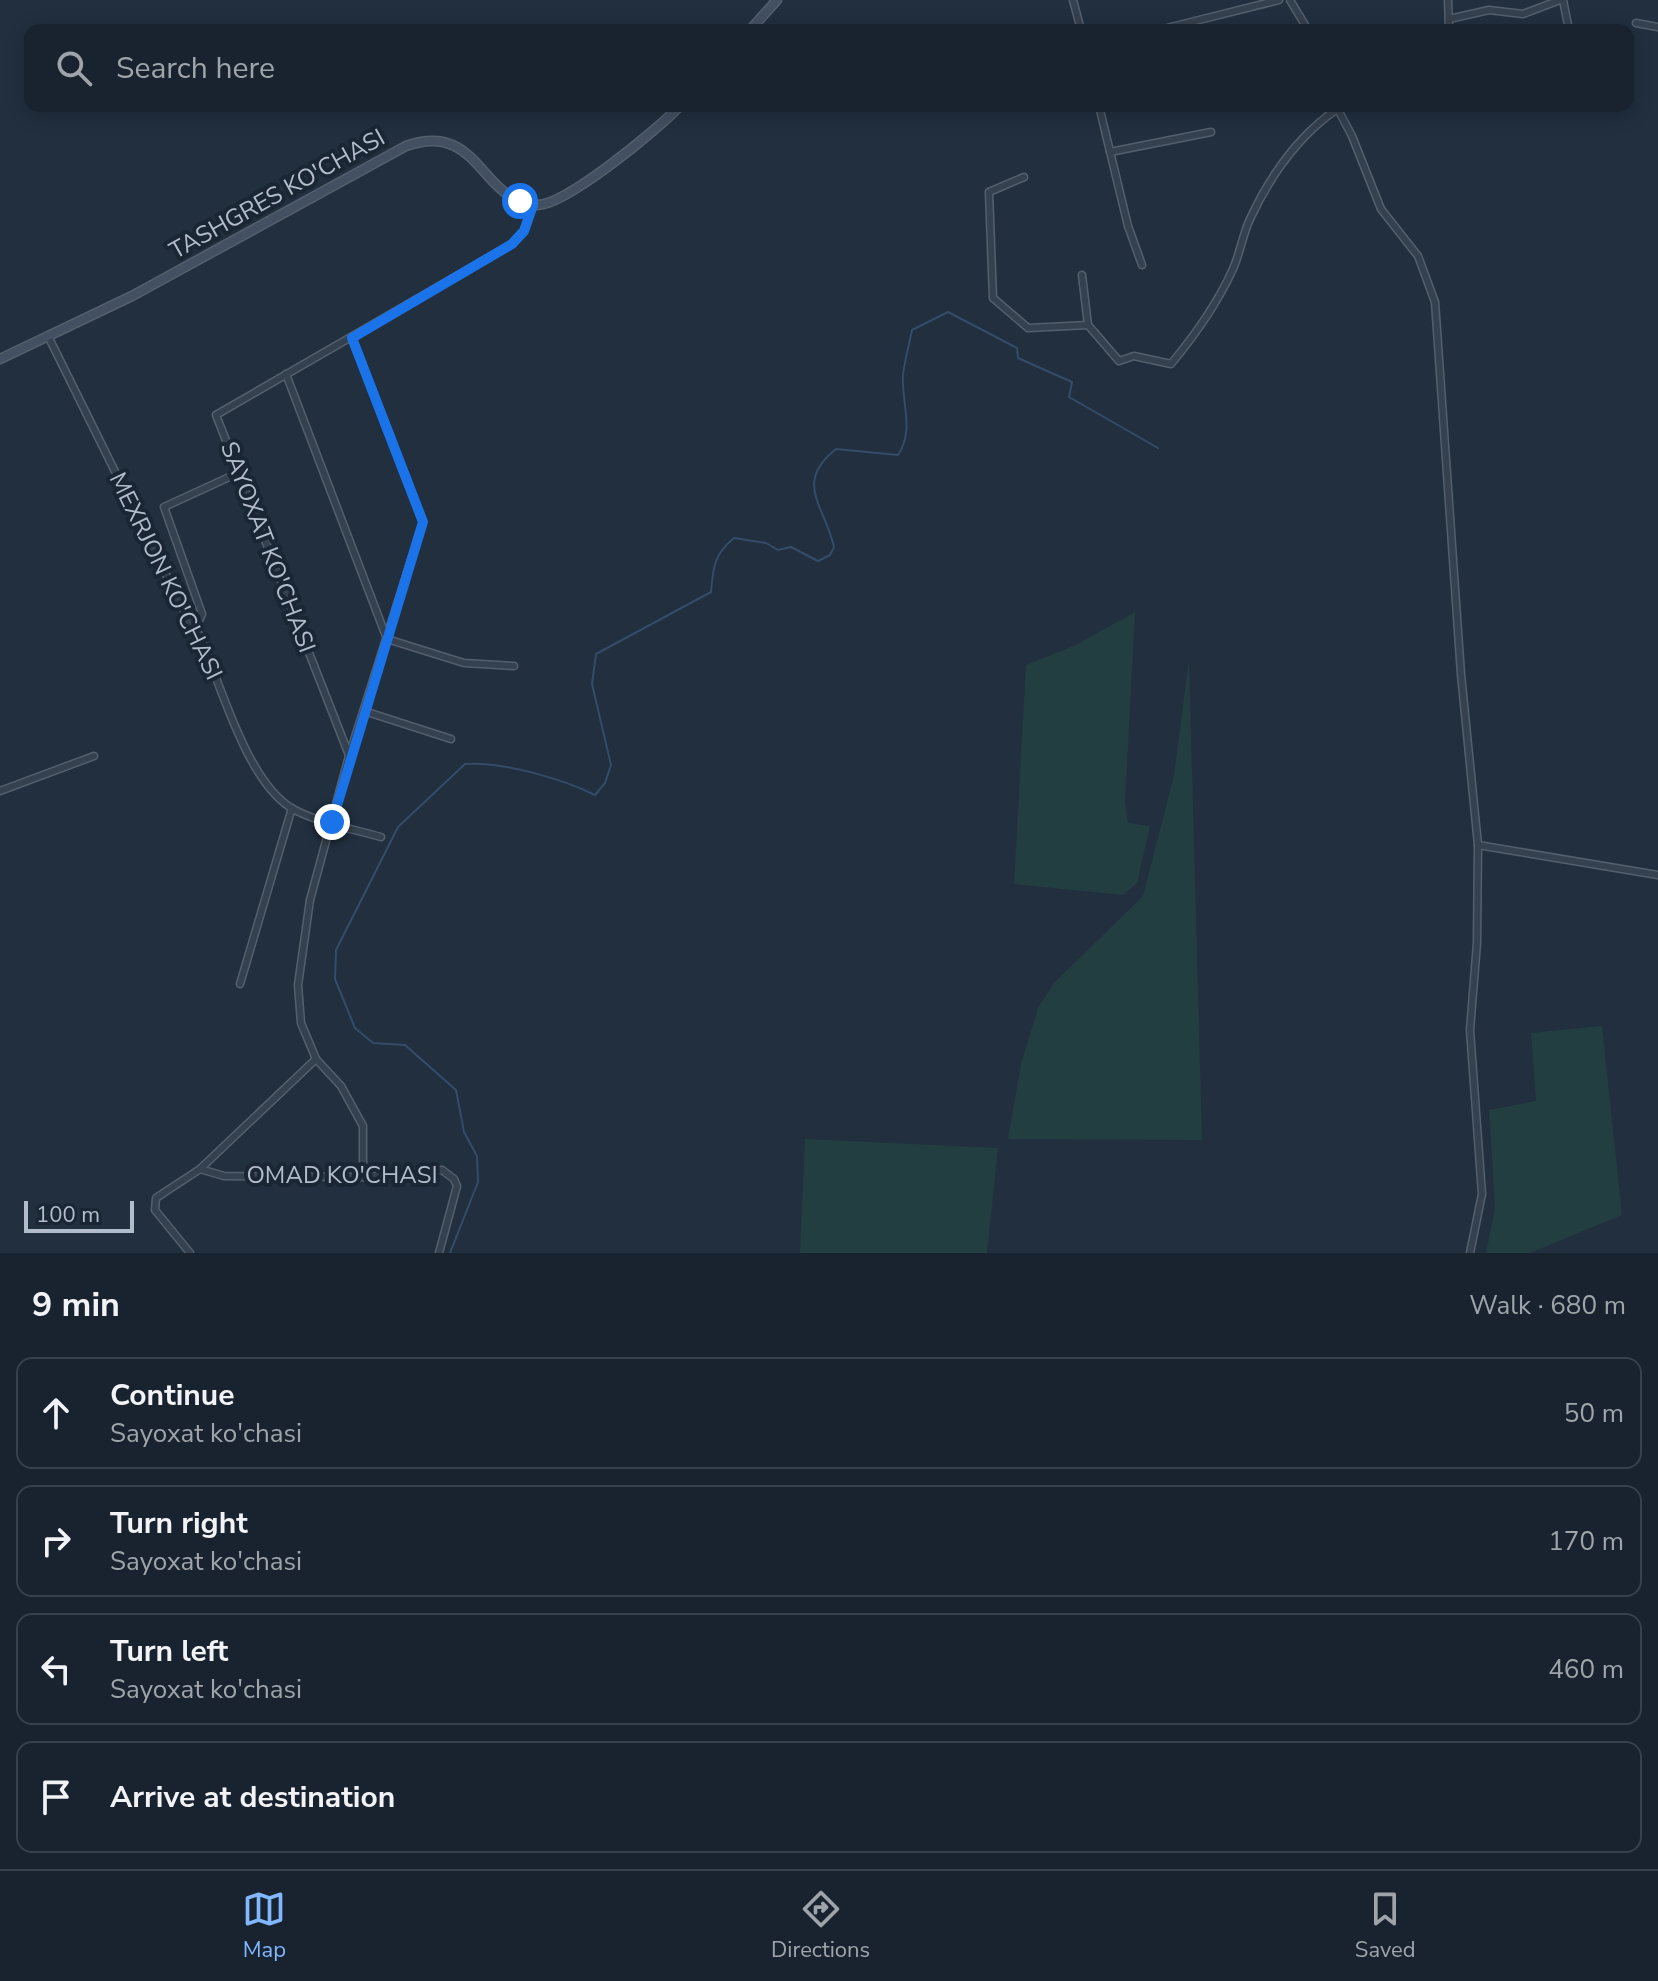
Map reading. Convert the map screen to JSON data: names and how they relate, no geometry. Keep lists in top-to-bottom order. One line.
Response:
{"streets":{"main road":["TASHGRES KO'CHASI"],"street":["SAYOXAT KO'CHASI","MEXRJON KO'CHASI","OMAD KO'CHASI"]},"crossings":[["TASHGRES KO'CHASI","SAYOXAT KO'CHASI"],["TASHGRES KO'CHASI","MEXRJON KO'CHASI"]],"scale_bar":"100 m","page":{"search":"Search here","scale":"100 m","heading":["9 min","Walk · 680 m"],"list":[["Continue","Sayoxat ko'chasi","50 m"],["Turn right","Sayoxat ko'chasi","170 m"],["Turn left","Sayoxat ko'chasi","460 m"],"Arrive at destination"],"nav":["Map","Directions","Saved"]}}
